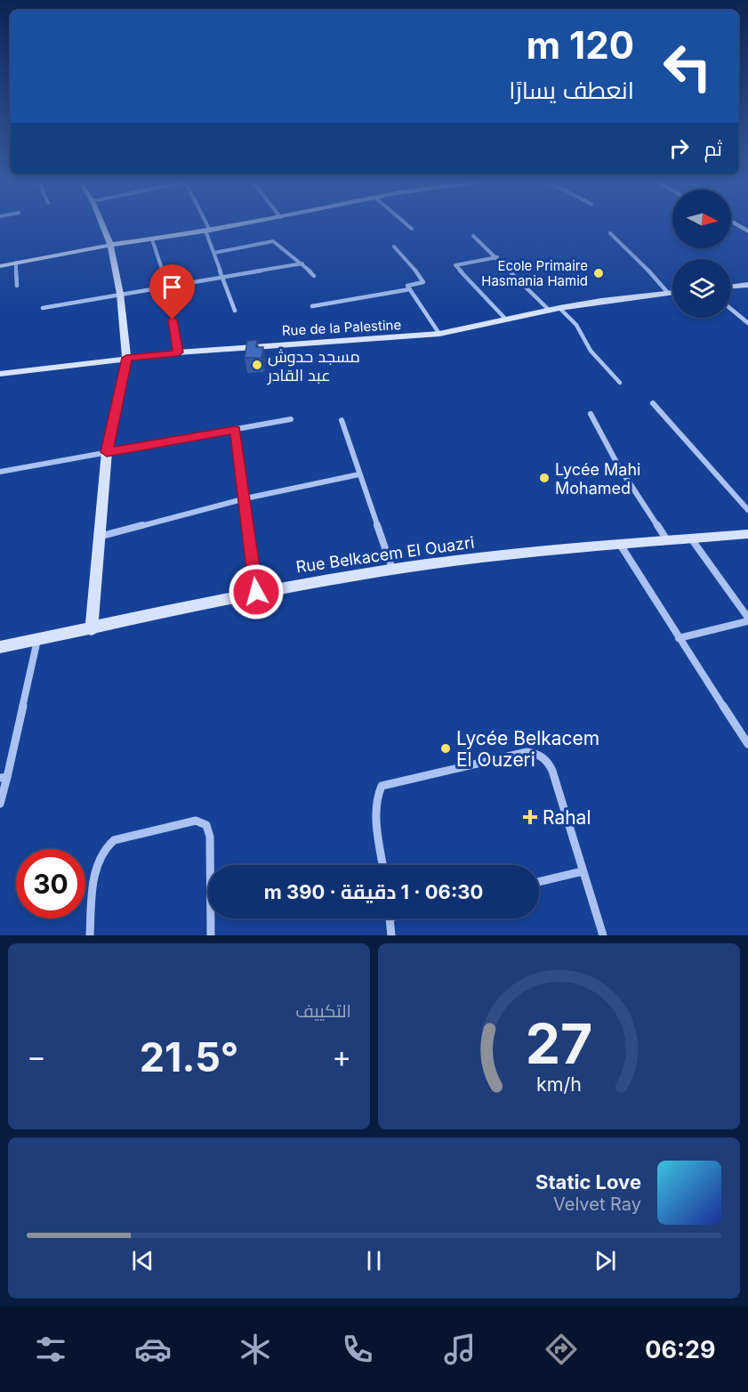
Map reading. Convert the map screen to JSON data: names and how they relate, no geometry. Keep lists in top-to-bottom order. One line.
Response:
{"streets":{"street":["Rue de la Palestine","Rue Belkacem El Ouazri"]},"places":{"other":["Ecole Primaire Hasmania Hamid","مسجد حدوش عبد القادر","Lycée Mahi Mohamed","Lycée Belkacem El Ouzeri"],"health":["Rahal"]},"north":"right","page":{"turn":["120 m","انعطف يسارًا"],"then":"ثم","limit":"30","trip":"06:30 · 1 دقيقة · 390 m","tile":"التكييف","heat":["−","21.5°","+"],"song":["Static Love","Velvet Ray"],"tabs":"06:29","gauge":["27","km/h"]}}
